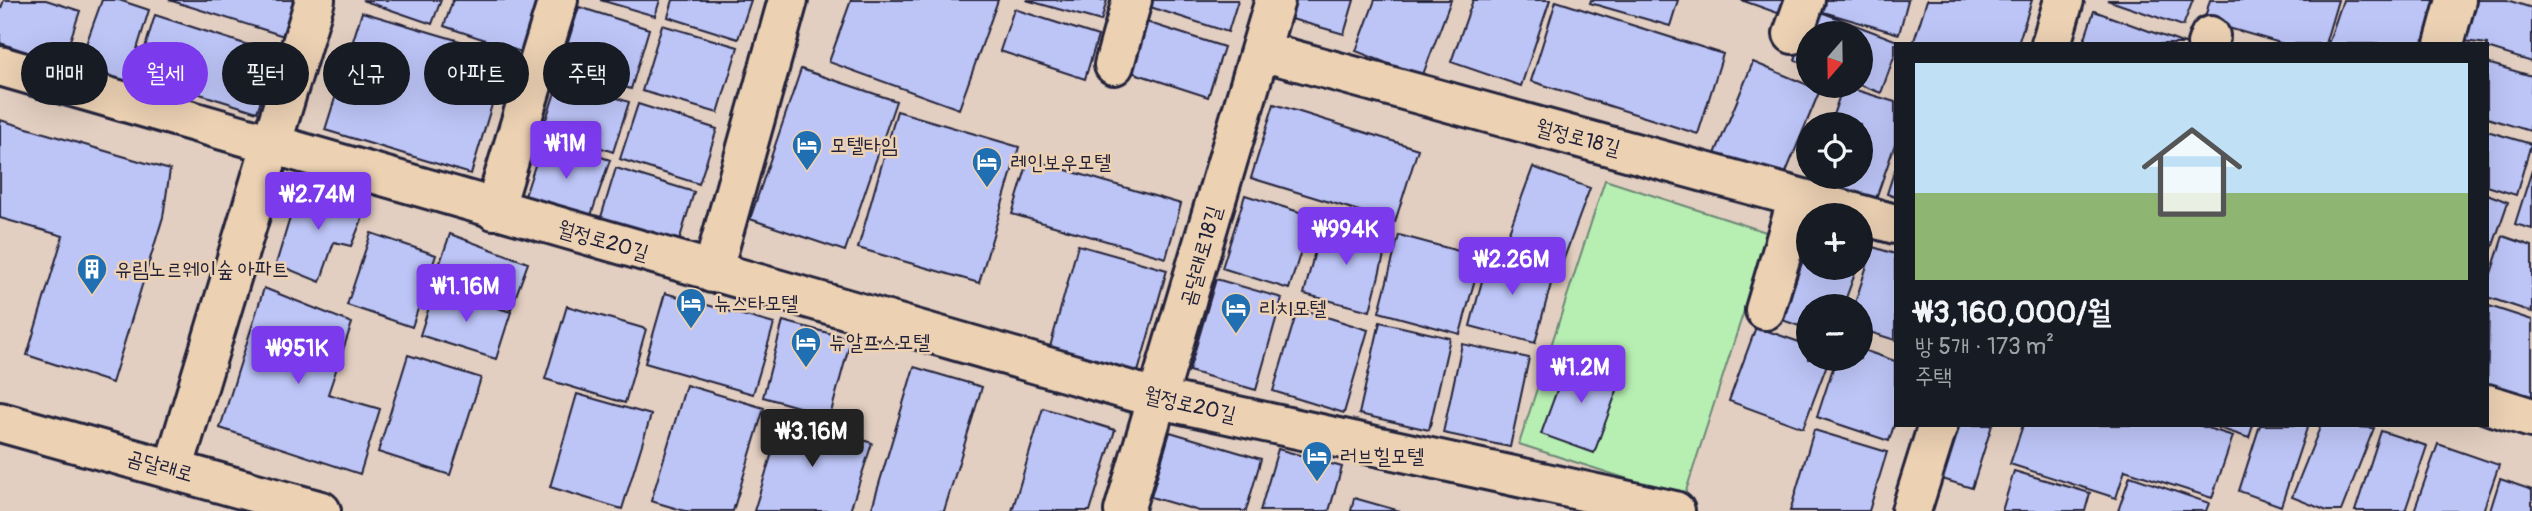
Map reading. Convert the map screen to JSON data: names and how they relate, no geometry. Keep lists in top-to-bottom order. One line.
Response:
{"streets":{"street":["월정로18길","월정로20길","곰달래로18길","곰달래로"]},"crossings":[["월정로18길","곰달래로18길"],["월정로20길","곰달래로18길"]],"places":{"hotel":["모텔타임","레인보우모텔","뉴스타모텔","리치모텔","뉴알프스모텔","러브힐모텔"],"building":["유림노르웨이숲 아파트"]},"north":"bottom","page":{"map_buttons":["+","−"],"chip":["매매","월세","필터","신규","아파트","주택"],"list":[{"name":"₩3,160,000/월","note":"방 5개 · 173 m² · 주택"}],"price":["₩1M","₩2.74M","₩994K","₩2.26M","₩1.16M","₩951K","₩1.2M","₩3.16M"]}}
